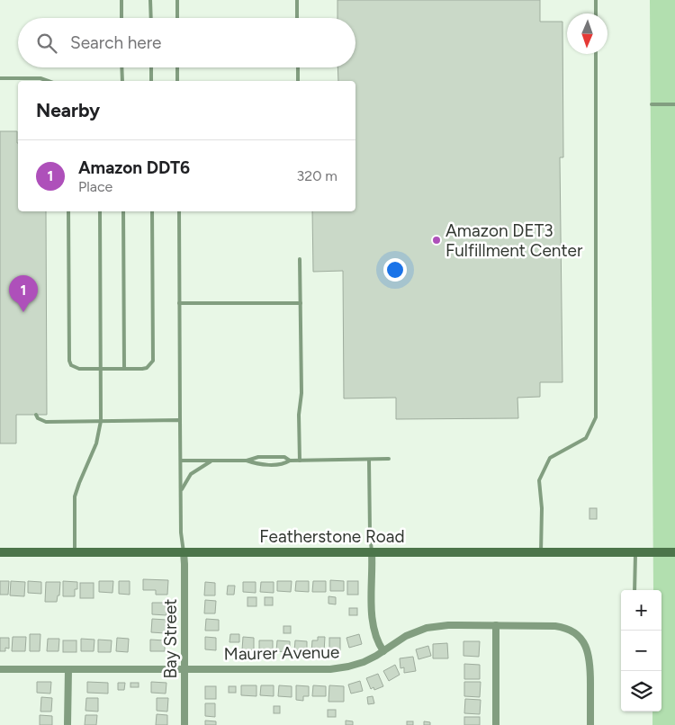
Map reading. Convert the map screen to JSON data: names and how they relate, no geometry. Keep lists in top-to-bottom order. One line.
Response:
{"streets":{"street":["Featherstone Road","Bay Street","Maurer Avenue"]},"crossings":[["Featherstone Road","Bay Street"],["Bay Street","Maurer Avenue"]],"places":["Amazon DET3 Fulfillment Center"],"north":"bottom","page":{"search":"Search here","heading":"Nearby","list":[{"mark":"1","name":"Amazon DDT6","note":"Place","value":"320 m"}],"pins":"1","map_buttons":["+","−"]}}
